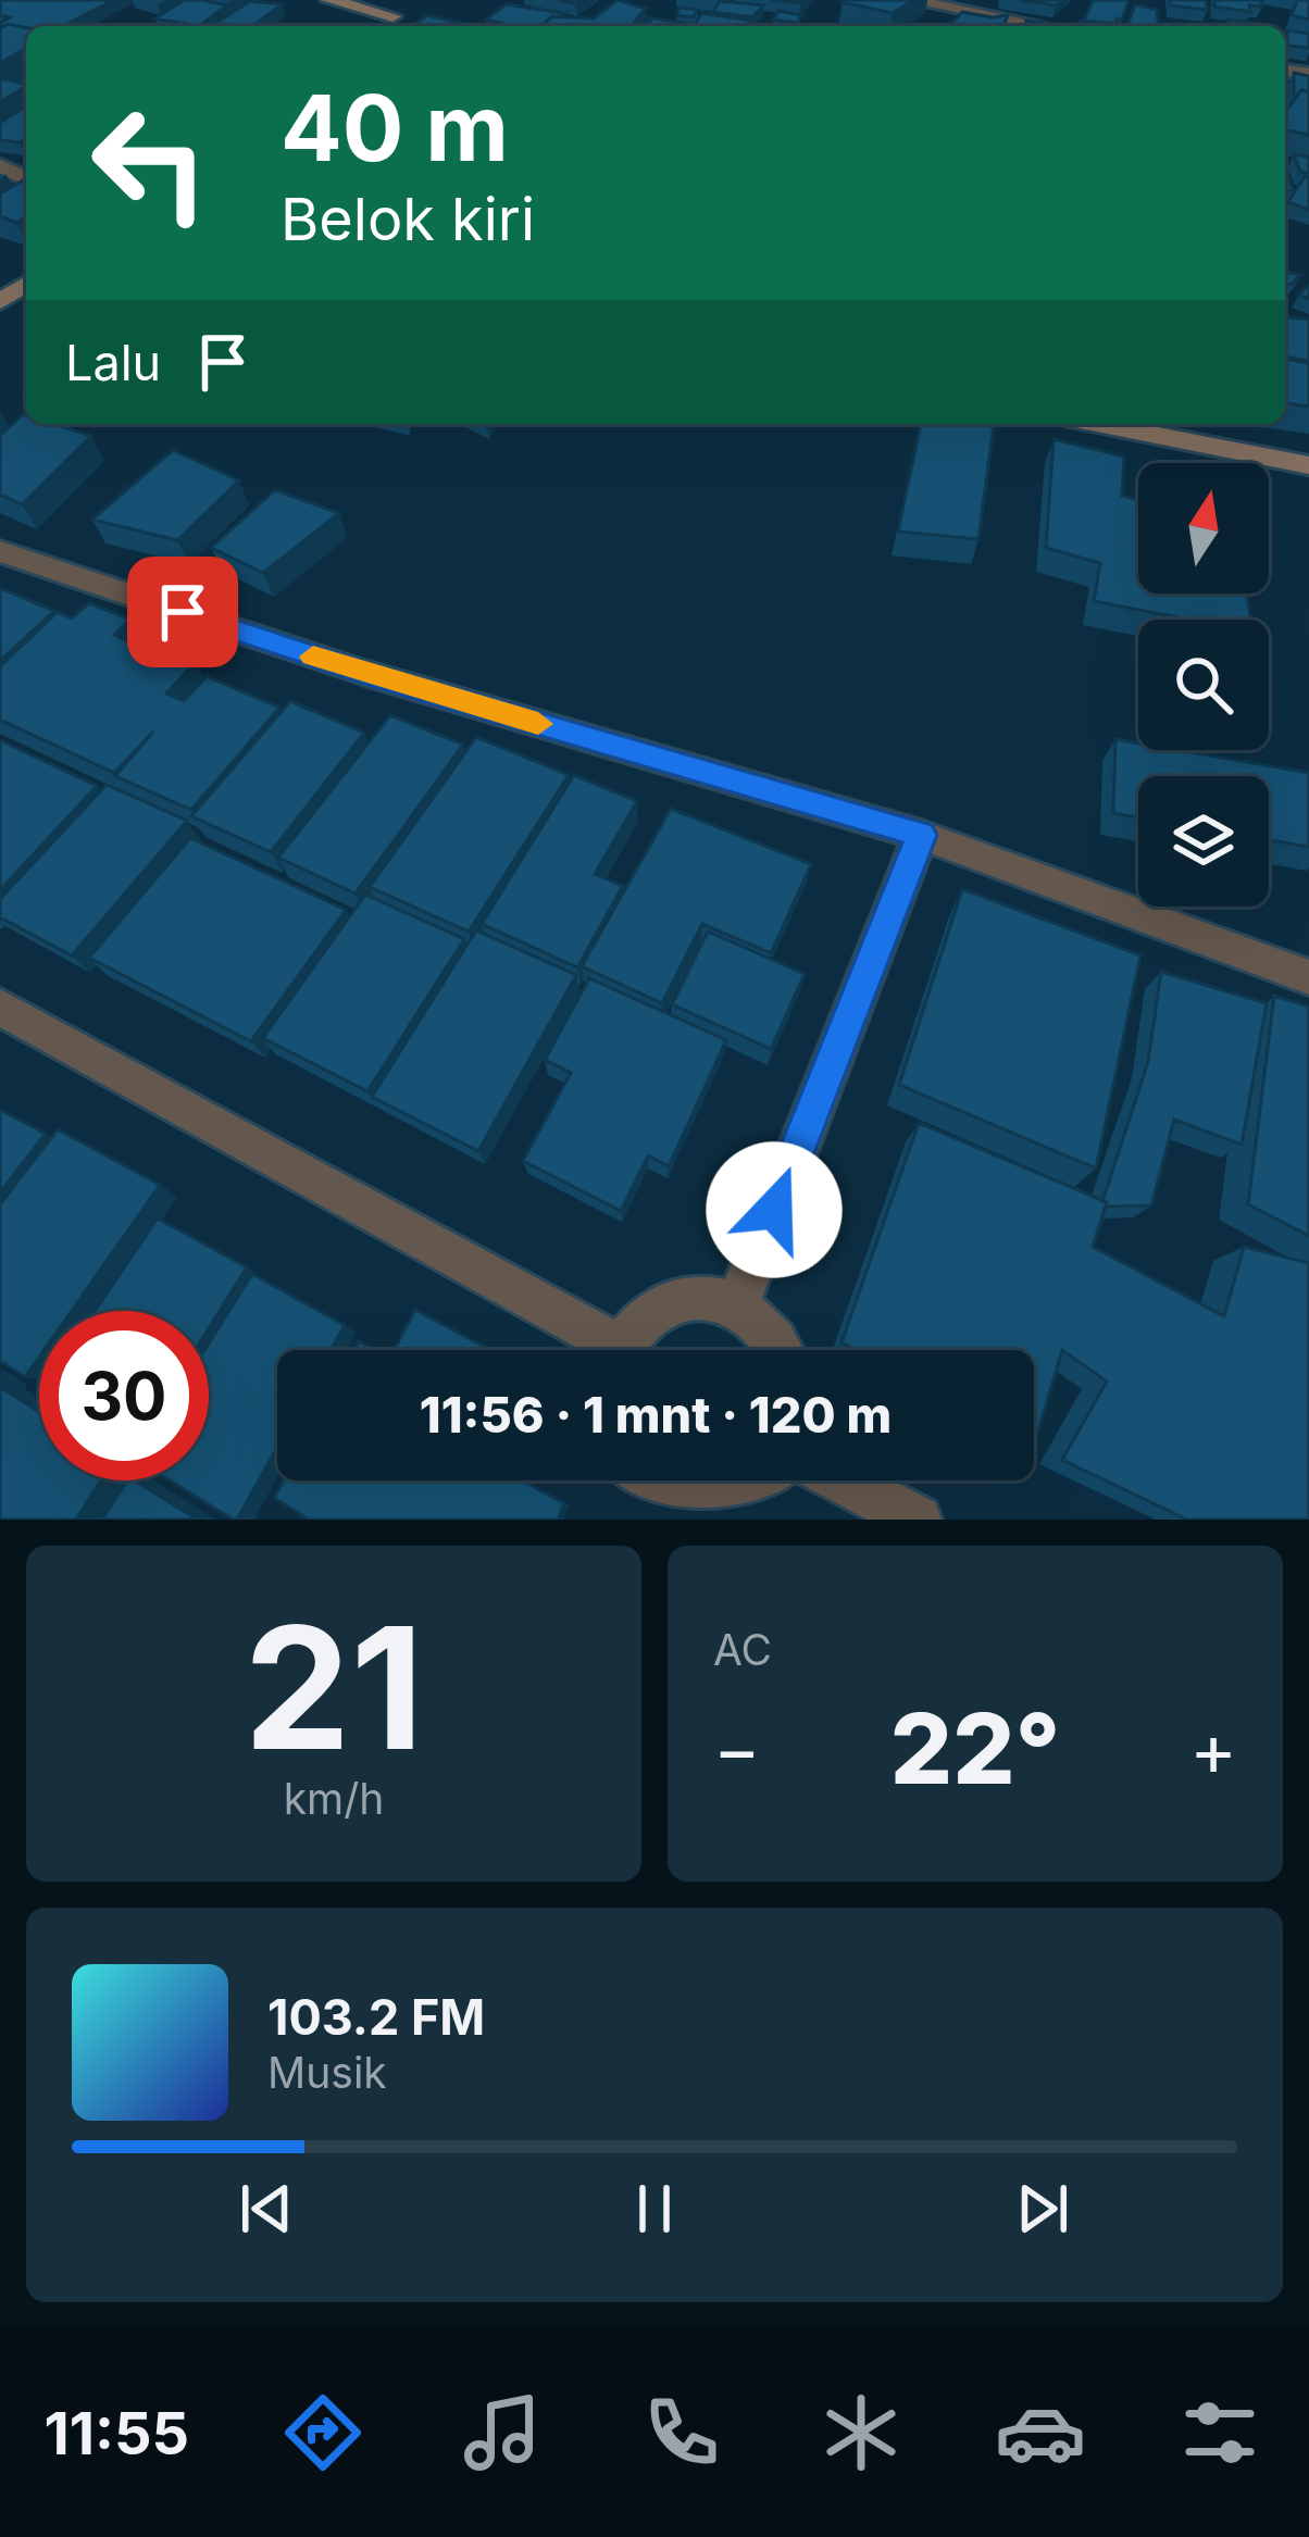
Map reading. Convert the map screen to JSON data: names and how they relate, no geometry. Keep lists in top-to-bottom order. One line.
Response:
{"north":"top","page":{"turn":["40 m","Belok kiri"],"then":"Lalu","limit":"30","trip":"11:56 · 1 mnt · 120 m","tile":[["21","km/h"],"AC"],"heat":["−","22°","+"],"song":["103.2 FM","Musik"],"tabs":"11:55"}}
